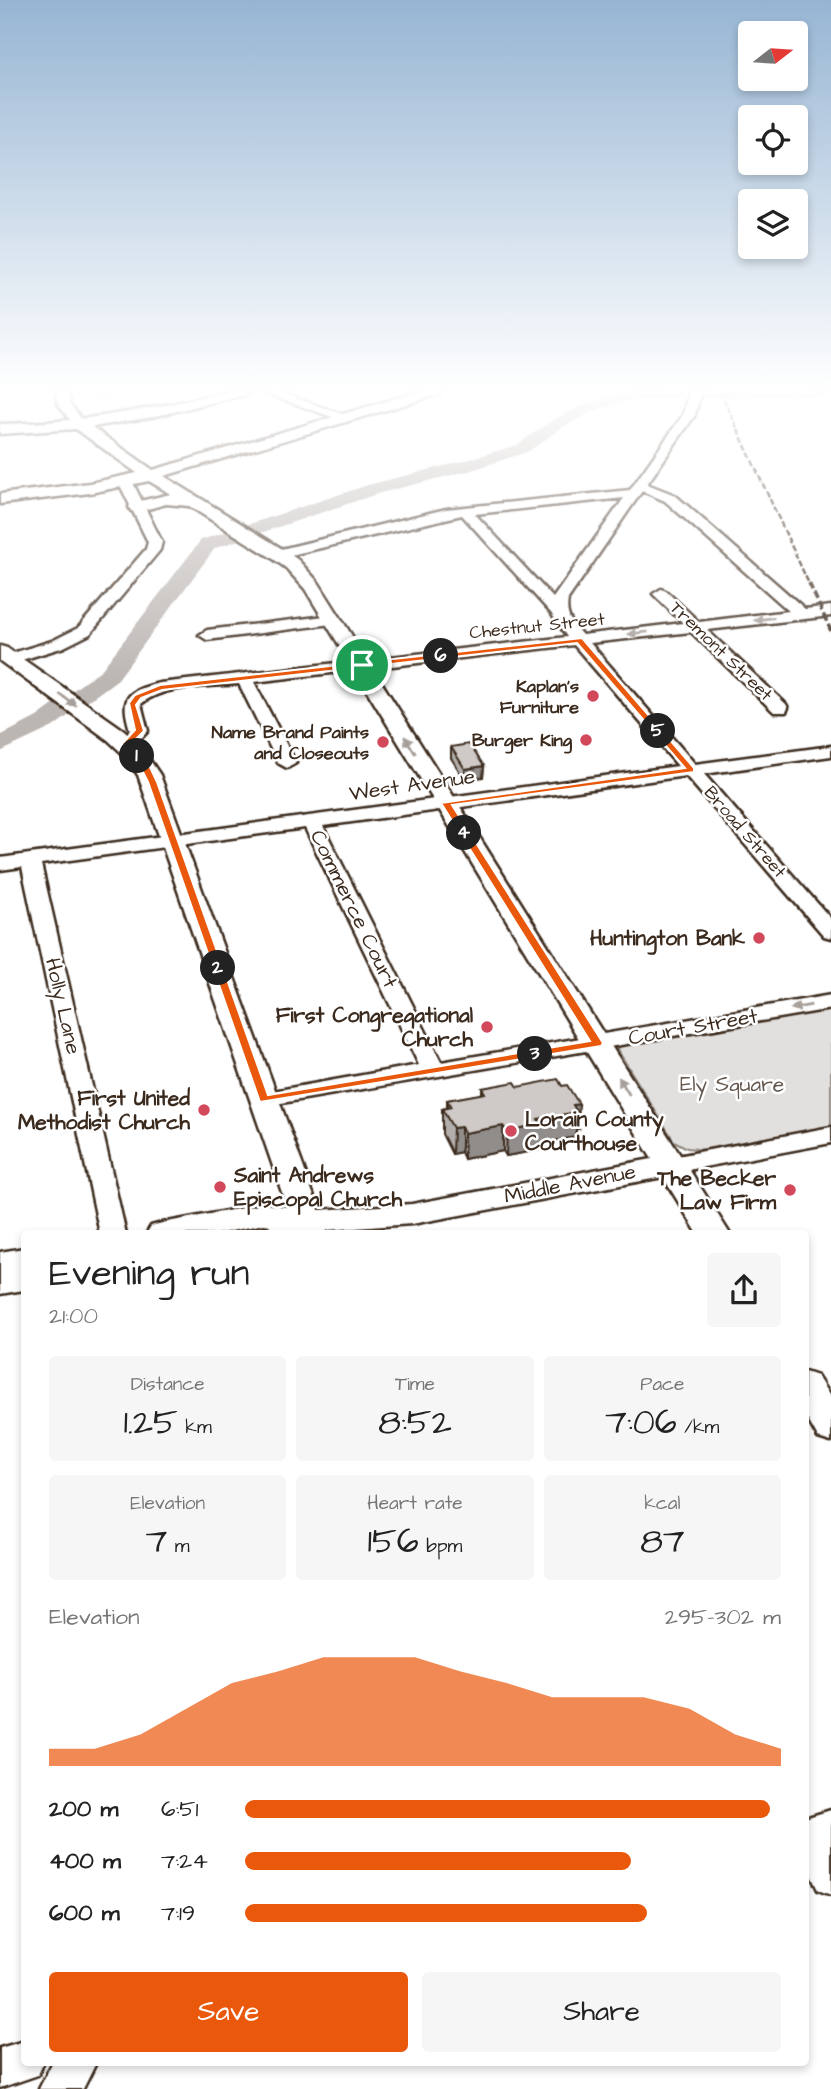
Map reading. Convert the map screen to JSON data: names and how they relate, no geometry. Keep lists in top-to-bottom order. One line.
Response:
{"streets":{"main road":["Middle Avenue"],"street":["Chestnut Street","Tremont Street","West Avenue","Broad Street","Commerce Court","Holly Lane","Court Street"]},"crossings":[["Chestnut Street","Tremont Street"],["Chestnut Street","Broad Street"],["West Avenue","Broad Street"],["West Avenue","Commerce Court"],["West Avenue","Holly Lane"],["Commerce Court","Court Street"]],"one_way":["Court Street"],"parks":["Ely Square"],"places":["Kaplan's Furniture","Burger King","Name Brand Paints and Closeouts","Huntington Bank","First Congregational Church","First United Methodist Church","Lorain County Courthouse","Saint Andrews Episcopal Church","The Becker Law Firm"],"north":"right","page":{"pins":["6","5","1","4","2","3"],"heading":["Evening run","21:00"],"stats":[["Distance","1.25 km"],["Time","8:52"],["Pace","7:06 /km"],["Elevation","7 m"],["Heart rate","156 bpm"],["kcal","87"]],"chart":["Elevation","295–302 m"],"list":[{"name":"200 m","note":"6:51"},{"name":"400 m","note":"7:24"},{"name":"600 m","note":"7:19"}],"buttons":["Save","Share"]}}
